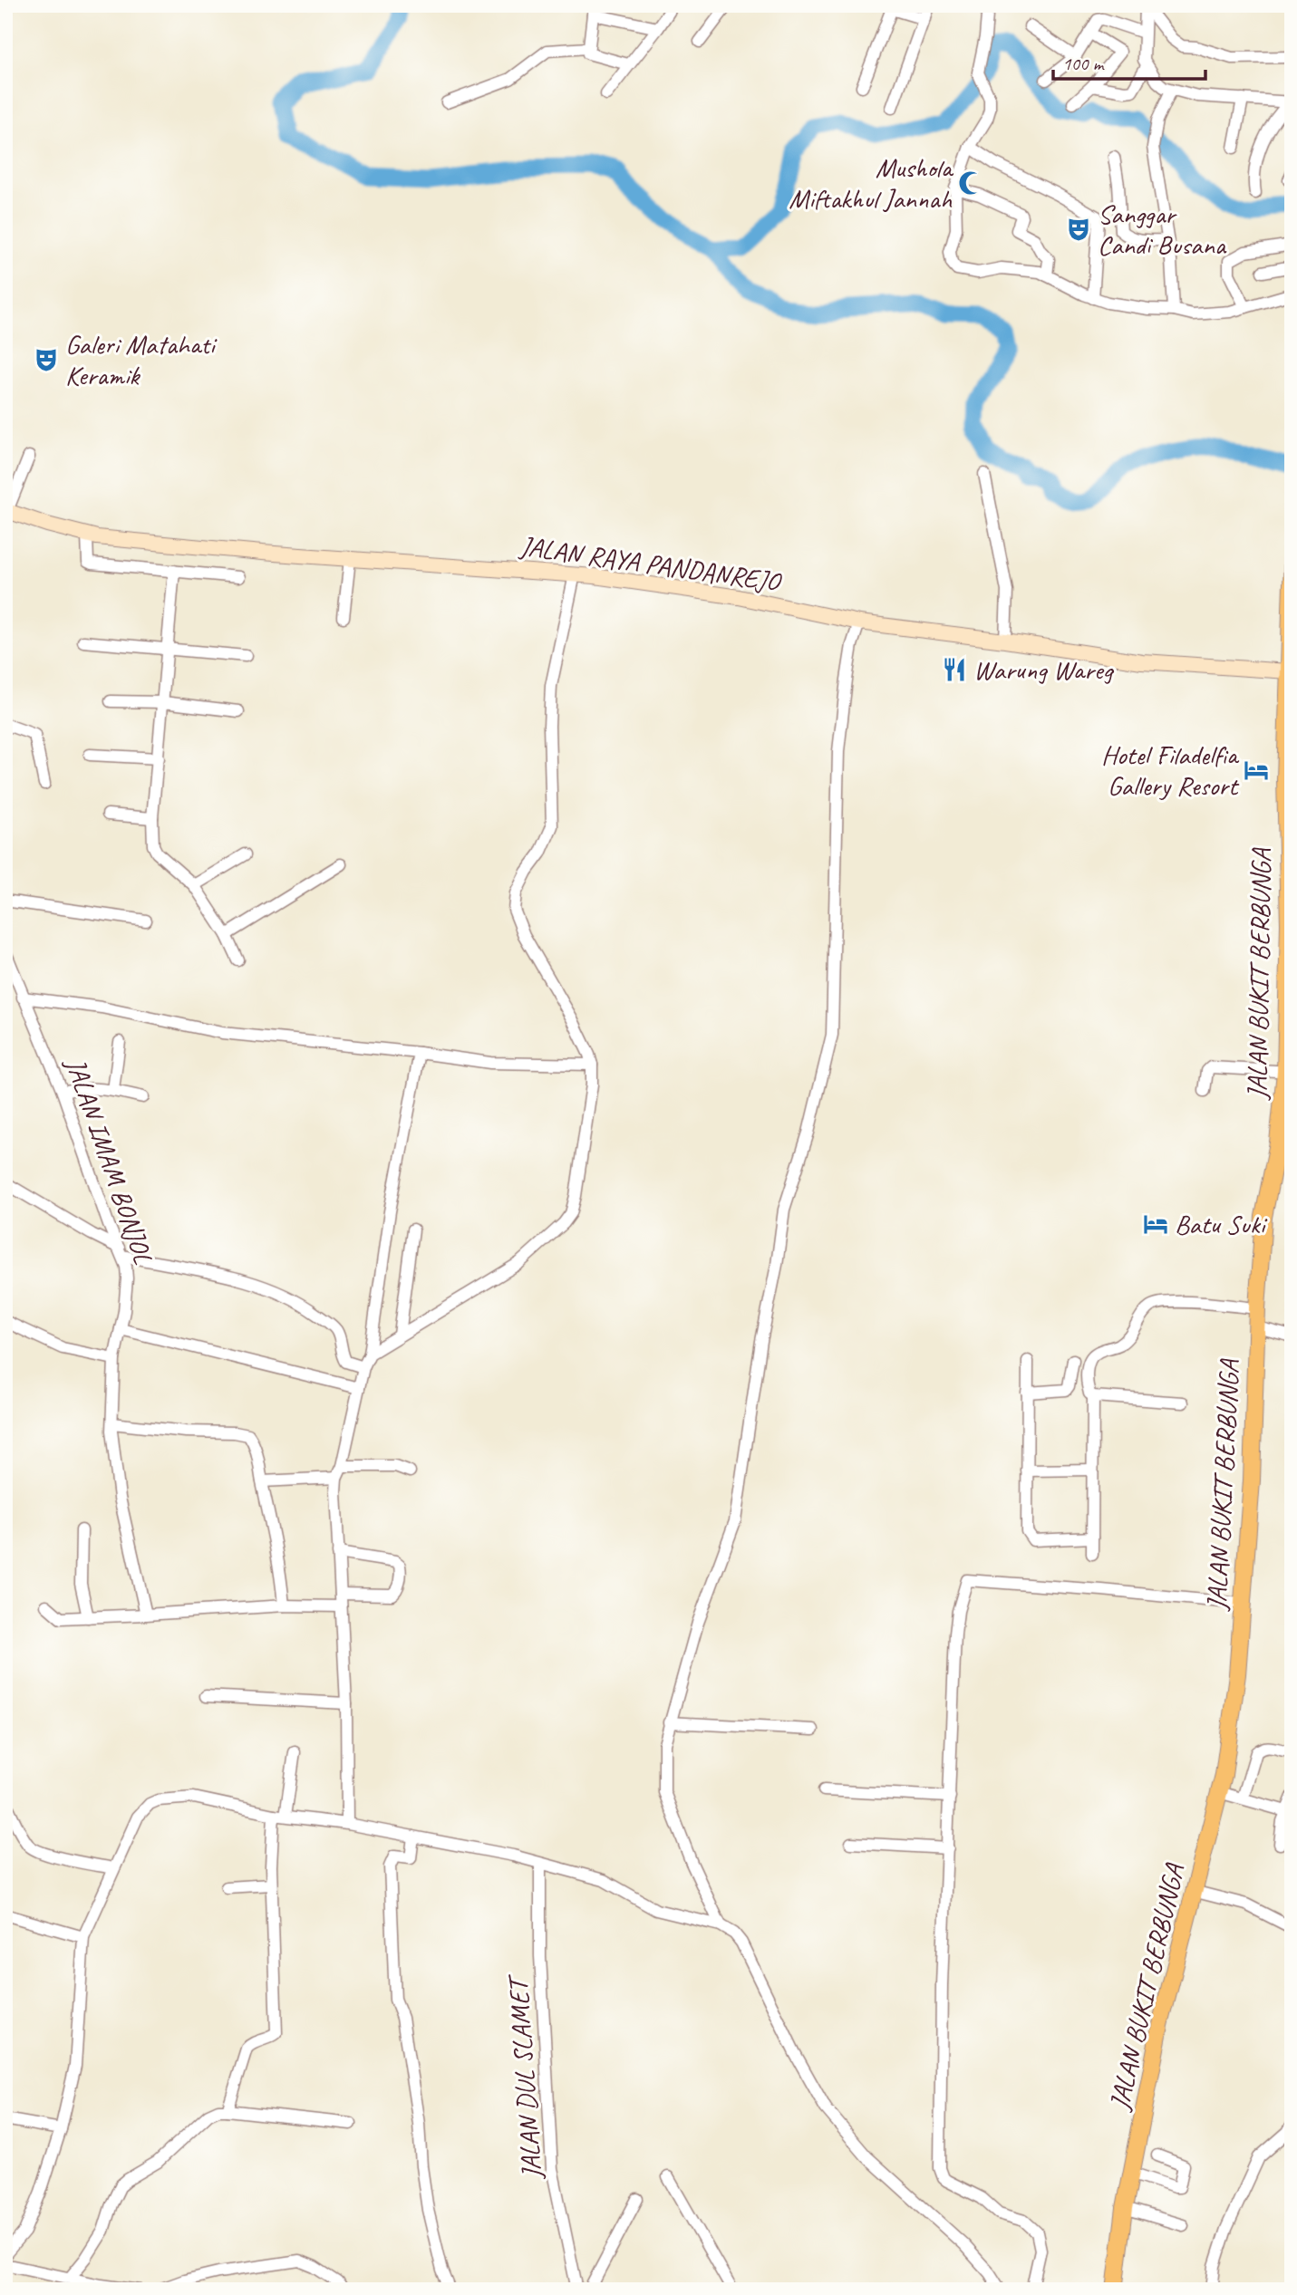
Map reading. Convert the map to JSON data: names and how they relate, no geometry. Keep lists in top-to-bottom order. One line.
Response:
{"streets":{"main road":["JALAN RAYA PANDANREJO","JALAN BUKIT BERBUNGA"],"street":["JALAN IMAM BONJOL","JALAN DUL SLAMET"]},"crossings":[["JALAN RAYA PANDANREJO","JALAN BUKIT BERBUNGA"]],"places":{"mosque":["Mushola Miftakhul Jannah"],"theatre":["Sanggar Candi Busana","Galeri Matahati Keramik"],"restaurant":["Warung Wareg"],"hotel":["Hotel Filadelfia Gallery Resort","Batu Suki"]},"scale_bar":"100 m"}
